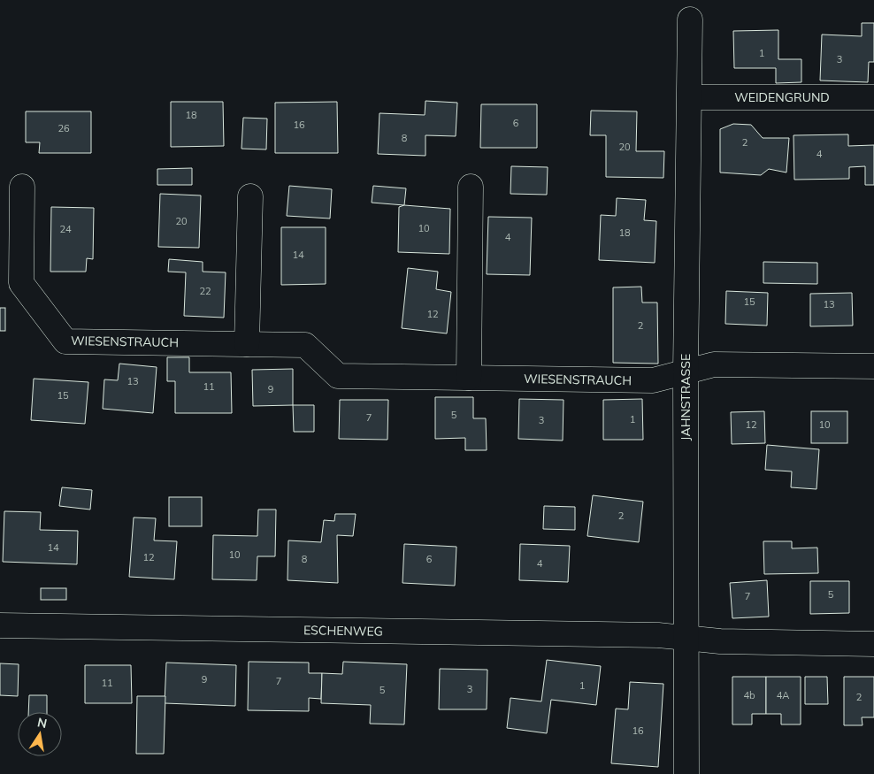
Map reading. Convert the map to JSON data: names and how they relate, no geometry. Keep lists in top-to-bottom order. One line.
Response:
{"streets":{"street":["WEIDENGRUND","WIESENSTRAUCH","JAHNSTRASSE","ESCHENWEG"]},"crossings":[["WEIDENGRUND","JAHNSTRASSE"],["WIESENSTRAUCH","JAHNSTRASSE"],["JAHNSTRASSE","ESCHENWEG"]],"house_numbers":["1","3","18","6","16","26","8","2","20","4","20","10","24","18","4","14","22","15","13","12","2","13","11","9","15","5","7","1","3","12","10","2","14","10","12","8","6","4","5","7","9","7","11","1","3","5","4b","4A","2","16"],"north":"top"}
